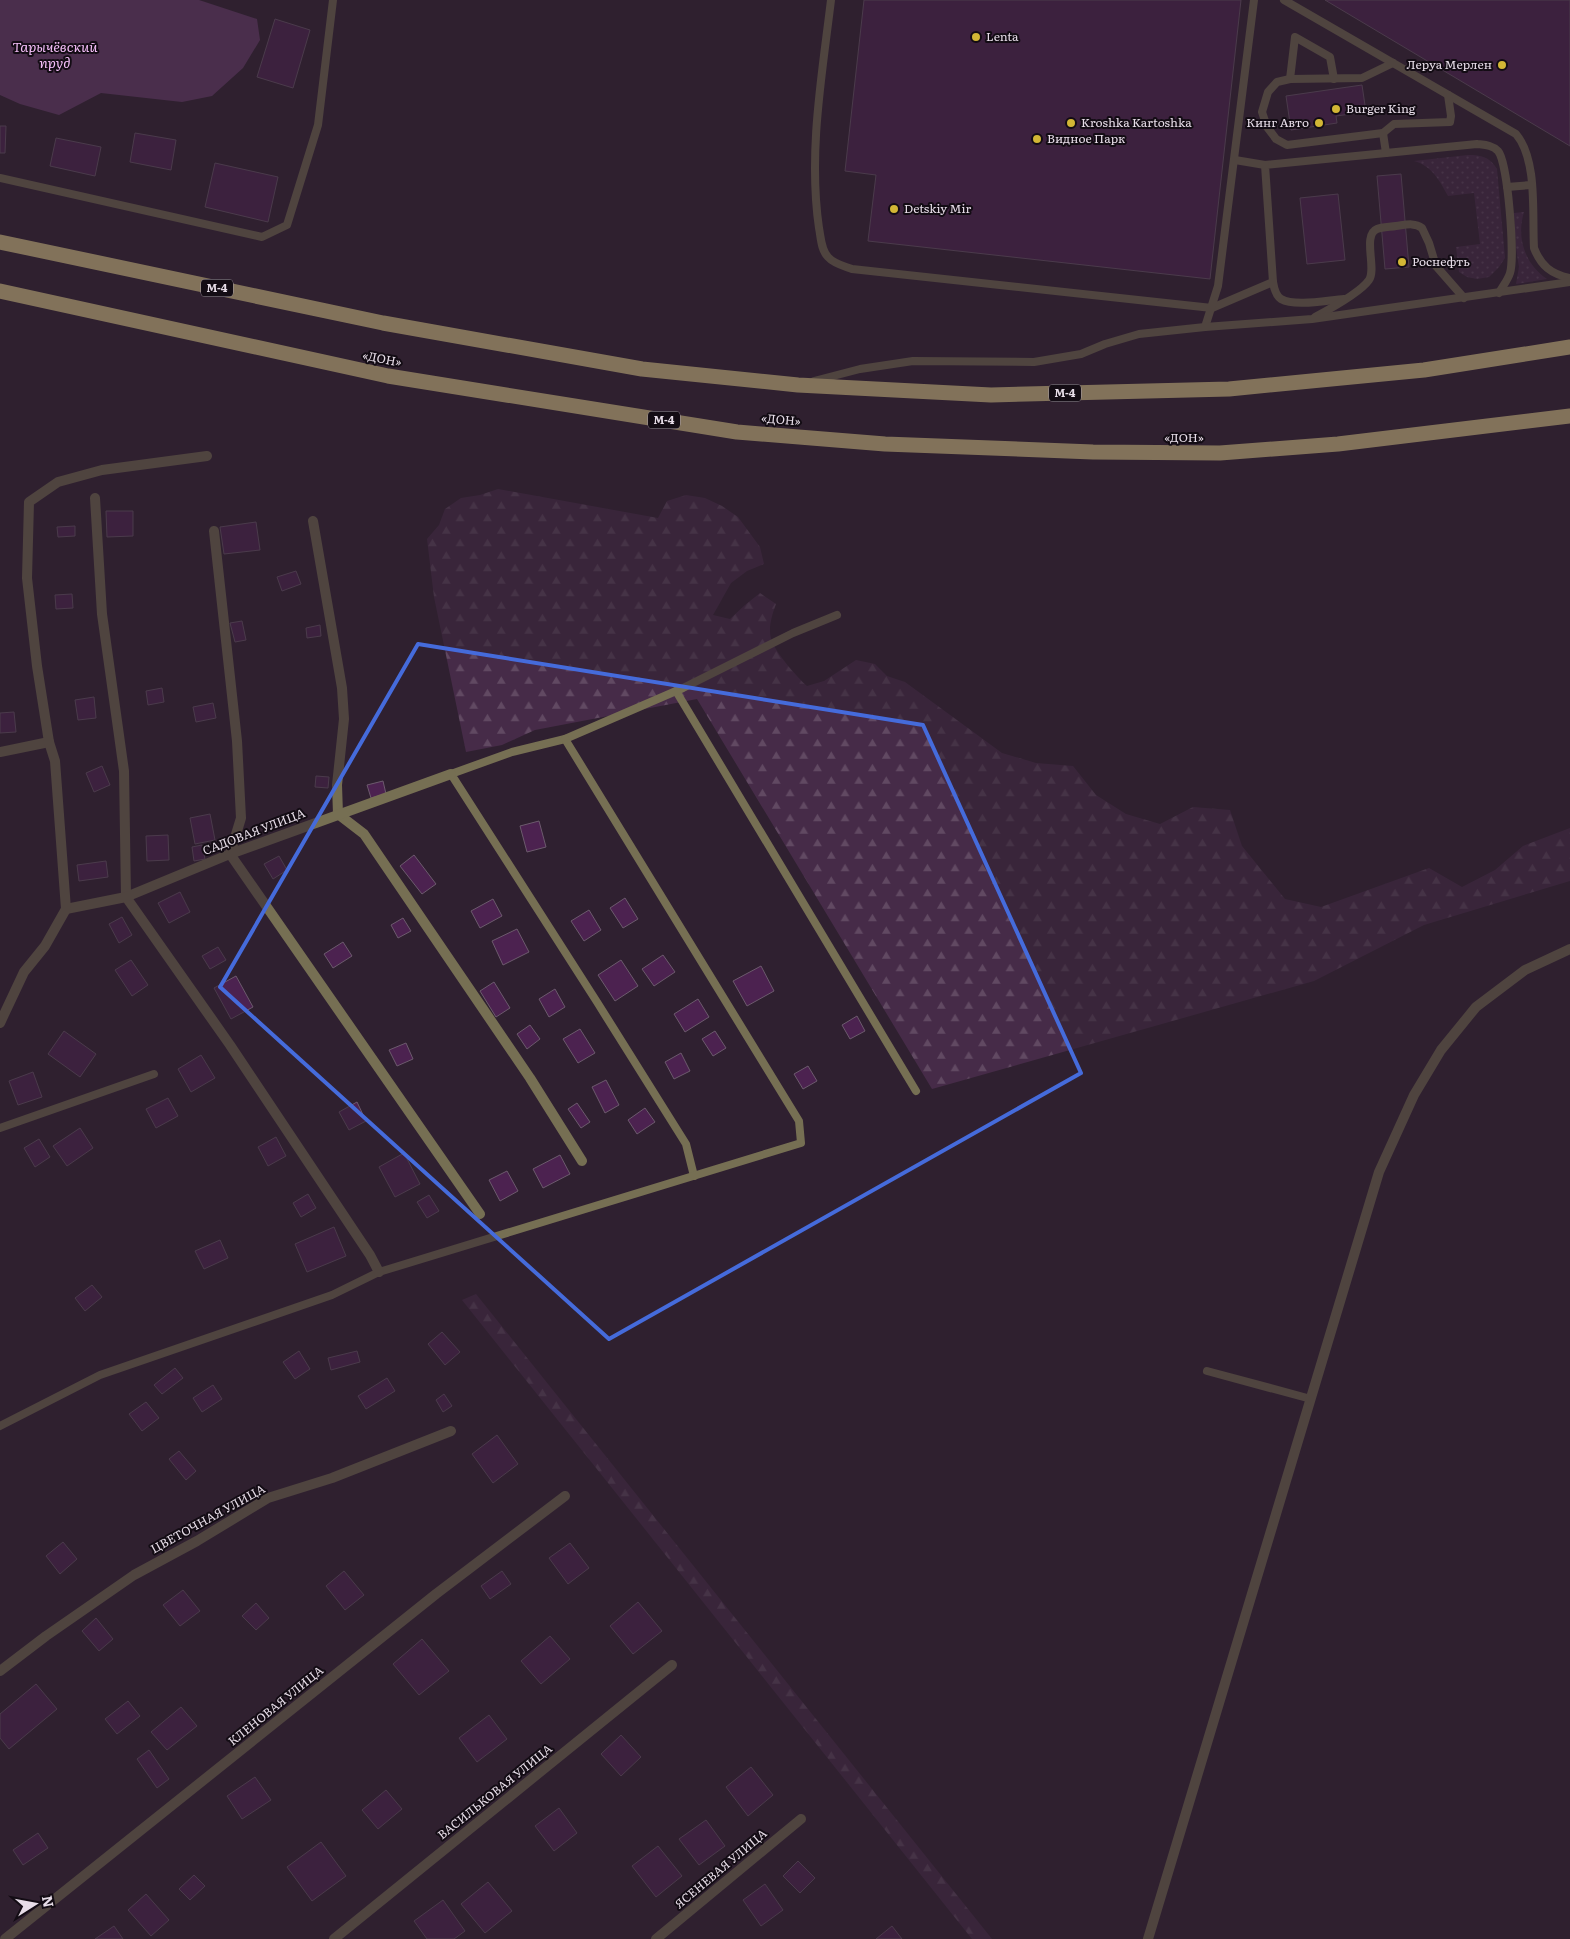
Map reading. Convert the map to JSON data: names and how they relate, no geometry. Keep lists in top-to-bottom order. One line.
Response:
{"streets":{"highway":["М-4","«ДОН»"],"street":["САДОВАЯ УЛИЦА","ЦВЕТОЧНАЯ УЛИЦА","КЛЕНОВАЯ УЛИЦА","ВАСИЛЬКОВАЯ УЛИЦА","ЯСЕНЕВАЯ УЛИЦА"]},"water":["Тарычёвский пруд"],"places":["Lenta","Леруа Мерлен","Burger King","Kroshka Kartoshka","Кинг Авто","Видное Парк","Detskiy Mir","Роснефть"],"north":"right"}
